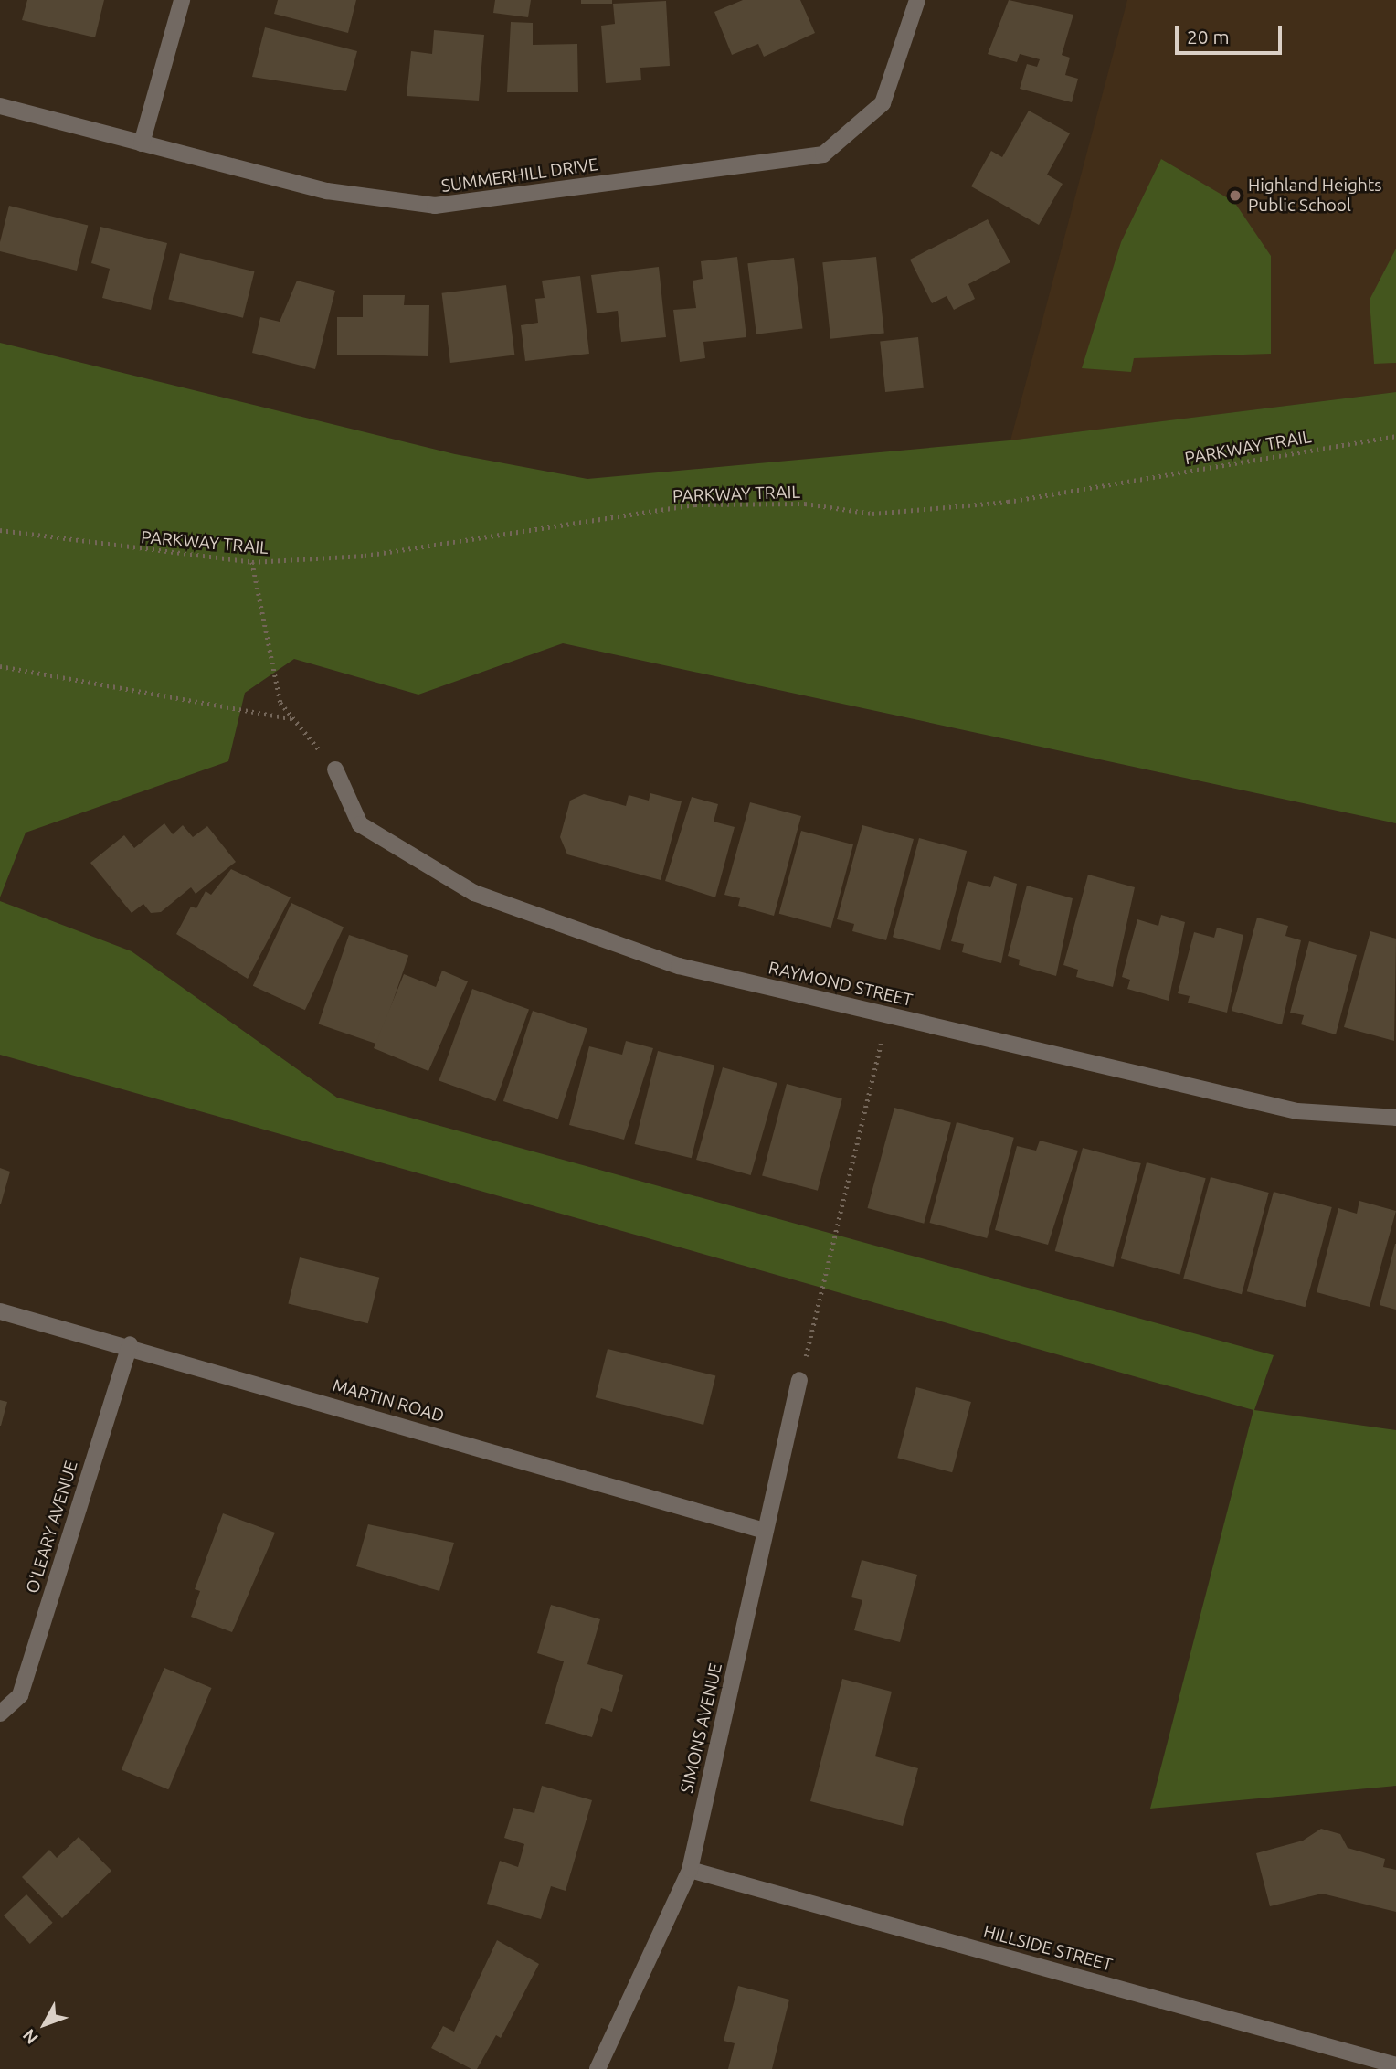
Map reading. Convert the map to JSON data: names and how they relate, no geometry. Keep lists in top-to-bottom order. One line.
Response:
{"streets":{"street":["SUMMERHILL DRIVE","RAYMOND STREET","MARTIN ROAD","O'LEARY AVENUE","SIMONS AVENUE","HILLSIDE STREET"],"path":["PARKWAY TRAIL"]},"crossings":[["MARTIN ROAD","O'LEARY AVENUE"],["MARTIN ROAD","SIMONS AVENUE"],["SIMONS AVENUE","HILLSIDE STREET"]],"places":["Highland Heights Public School"],"scale_bar":"20 m","north":"bottom left"}
